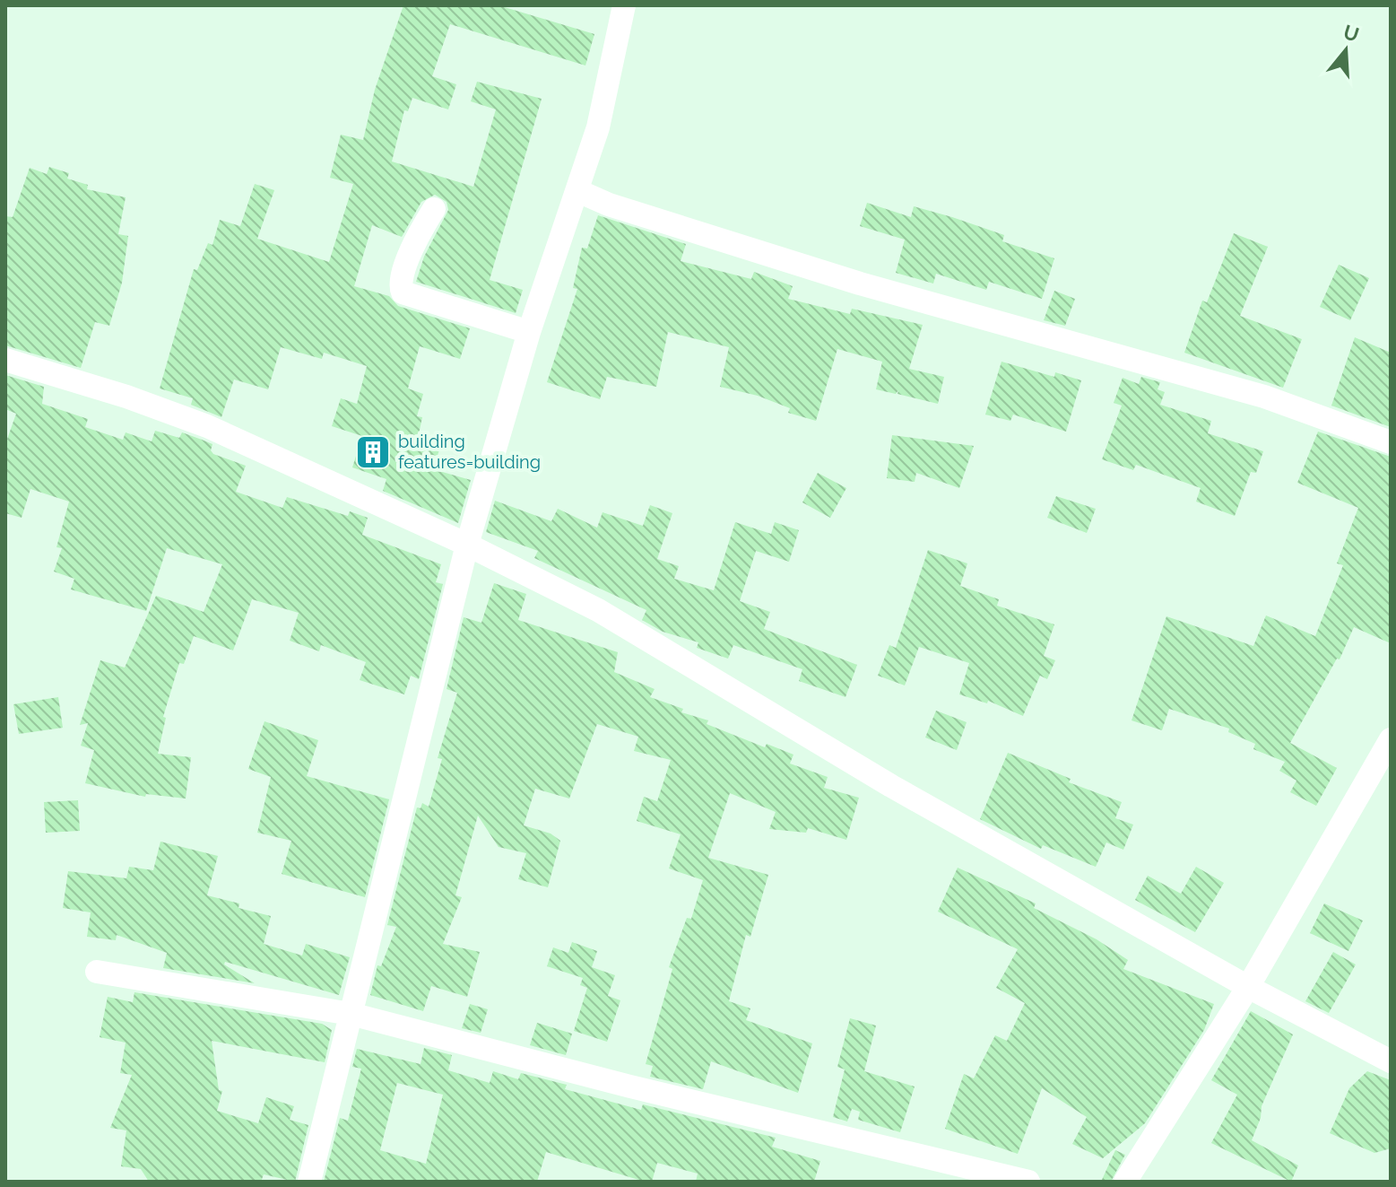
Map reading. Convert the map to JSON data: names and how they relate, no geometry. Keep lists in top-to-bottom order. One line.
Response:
{"places":{"building":["building features=building"]},"north":"top"}
